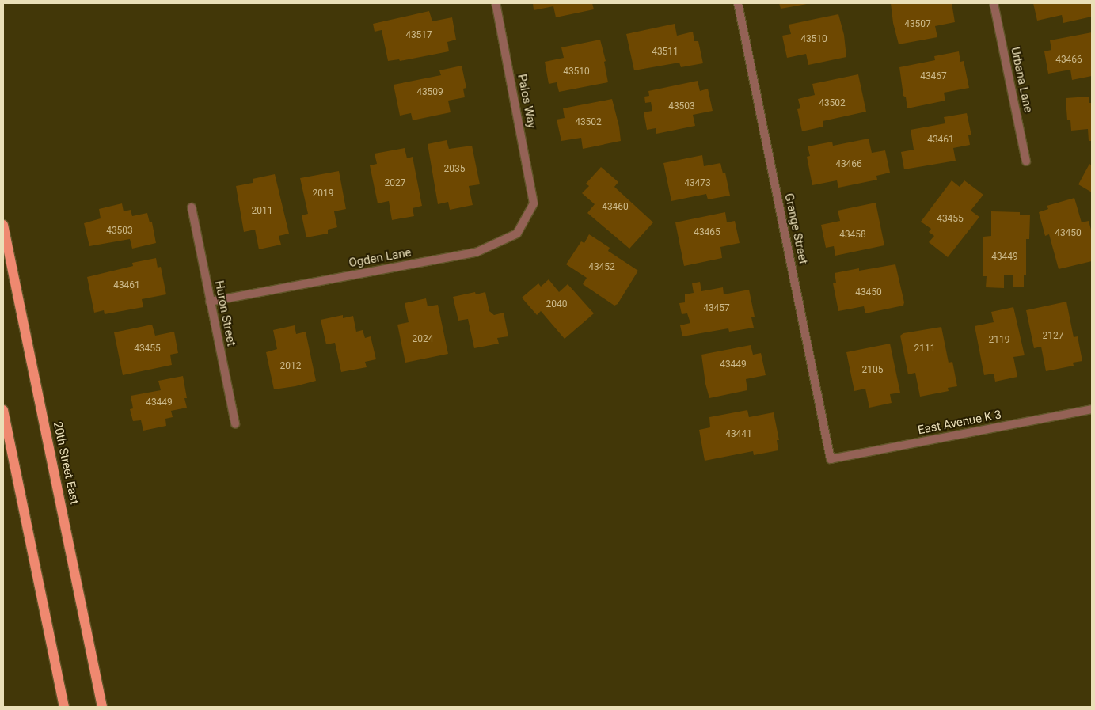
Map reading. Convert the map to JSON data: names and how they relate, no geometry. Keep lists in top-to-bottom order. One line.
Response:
{"streets":{"main road":["20th Street East"],"street":["Urbana Lane","Palos Way","Grange Street","Ogden Lane","Huron Street","East Avenue K 3"]},"crossings":[["Palos Way","Ogden Lane"],["Grange Street","East Avenue K 3"],["Ogden Lane","Huron Street"]],"house_numbers":["43507","43517","43510","43511","43466","43510","43467","43509","43502","43503","43502","43461","43466","2035","2027","43473","2019","43460","2011","43455","43503","43465","43450","43458","43449","43452","43461","43450","2040","43457","2127","2024","2119","43455","2111","43449","2012","2105","43449","43441"]}
